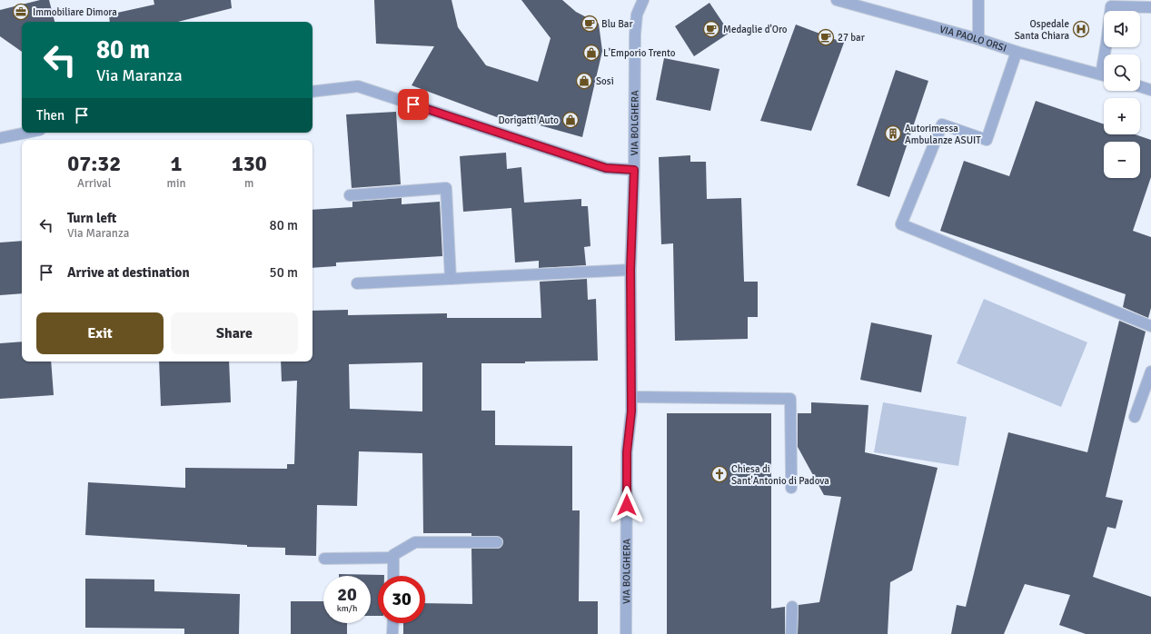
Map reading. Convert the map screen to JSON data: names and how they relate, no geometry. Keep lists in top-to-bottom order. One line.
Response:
{"streets":{"street":["VIA PAOLO ORSI","VIA BOLGHERA"]},"places":{"office":["Immobiliare Dimora"],"cafe":["Blu Bar","Medaglie d'Oro","27 bar"],"hospital":["Ospedale Santa Chiara"],"shop":["L'Emporio Trento","Sosi","Dorigatti Auto"],"building":["Autorimessa Ambulanze ASUIT"],"church":["Chiesa di Sant'Antonio di Padova"]},"page":{"map_buttons":["+","−"],"turn":["80 m","Via Maranza"],"then":"Then","eta":["07:32","Arrival","1","min","130","m"],"list":[{"name":"Turn left","note":"Via Maranza","value":"80 m"},{"name":"Arrive at destination","value":"50 m"}],"buttons":["Exit","Share"],"speed":"20 km/h","limit":"30"}}
